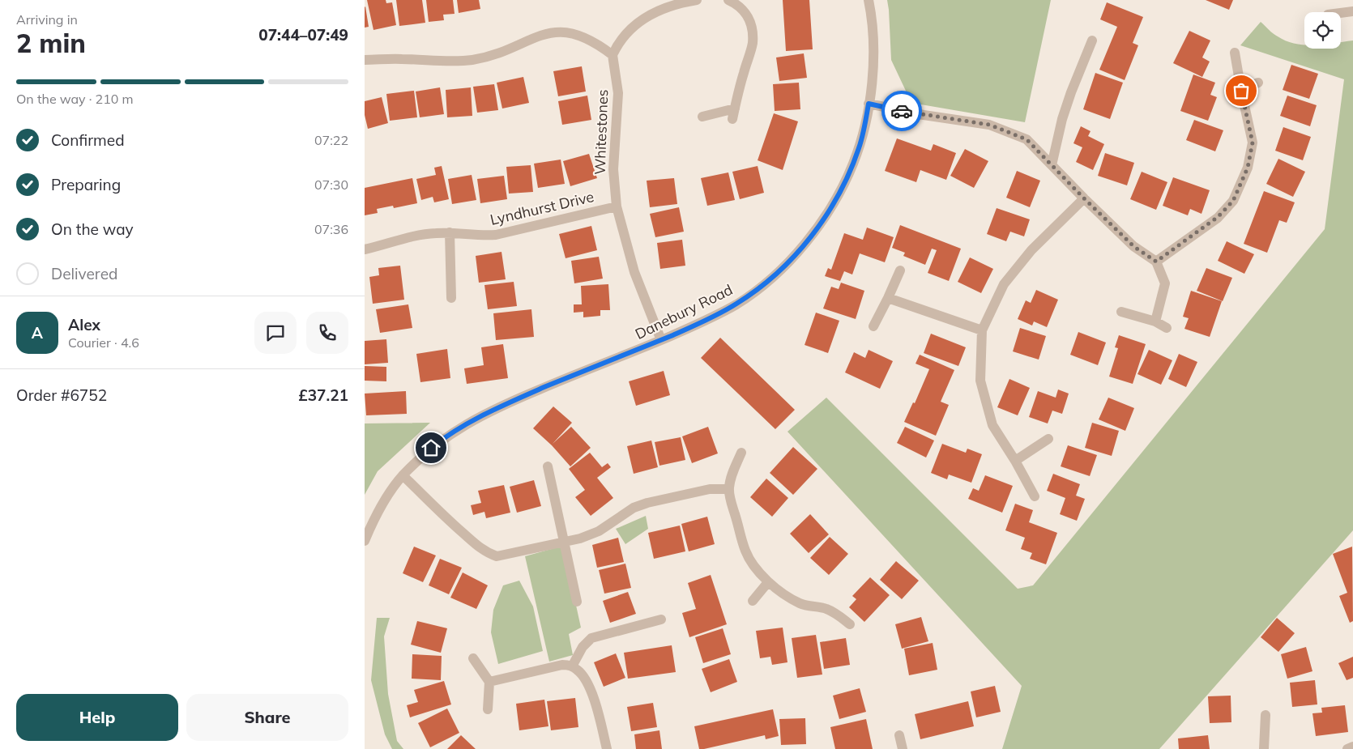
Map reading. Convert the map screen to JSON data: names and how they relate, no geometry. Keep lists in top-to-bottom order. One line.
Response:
{"streets":{"street":["Whitestones","Lyndhurst Drive","Danebury Road"]},"crossings":[["Whitestones","Lyndhurst Drive"],["Whitestones","Danebury Road"]],"page":{"heading":["2 min","Arriving in","07:44–07:49"],"panel":["Alex","Courier · 4.6","Order #6752","£37.21"],"bar":"On the way · 210 m","list":[["Confirmed","07:22"],["Preparing","07:30"],["On the way","07:36"],"Delivered"],"round":"A","buttons":["Help","Share"]}}
